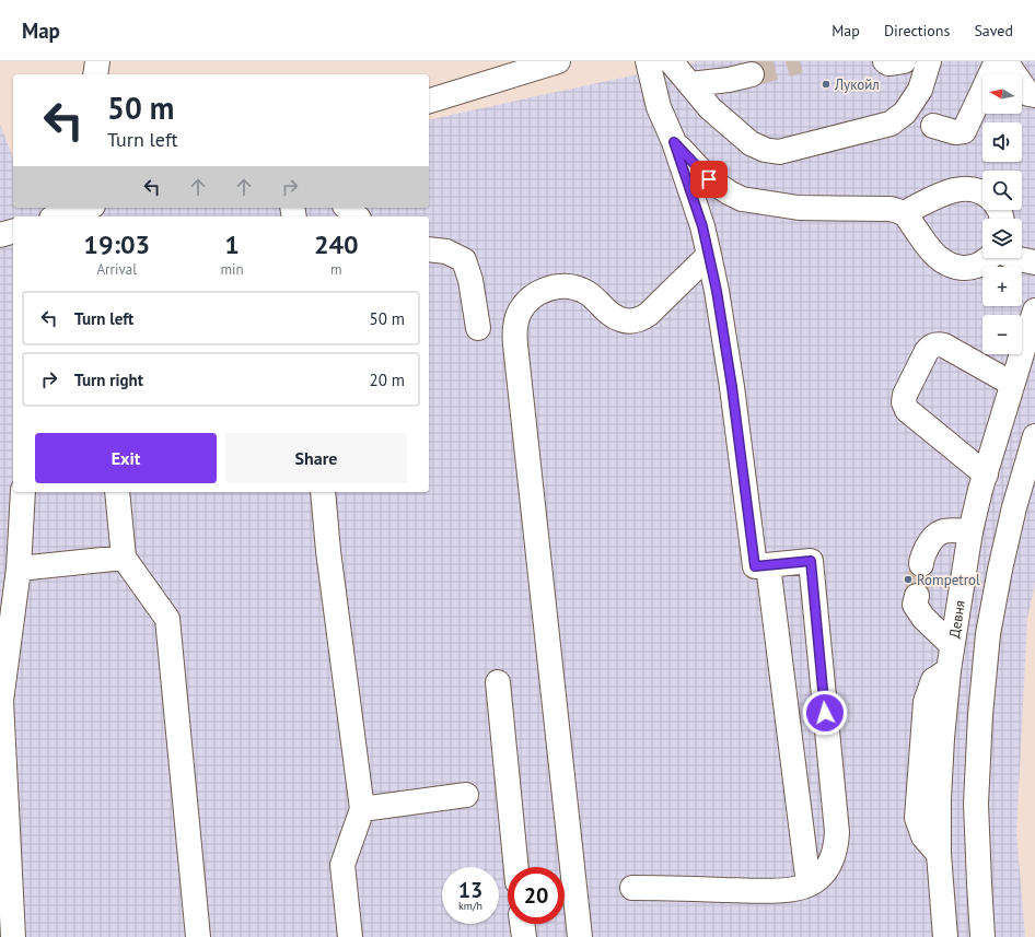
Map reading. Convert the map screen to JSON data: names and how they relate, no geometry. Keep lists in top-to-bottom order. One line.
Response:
{"streets":{"main road":["Девня"]},"places":["Лукойл","Rompetrol"],"north":"left","page":{"header":"Map","nav":["Map","Directions","Saved"],"map_buttons":["+","−"],"turn":["50 m","Turn left"],"eta":["19:03","Arrival","1","min","240","m"],"list":[{"name":"Turn left","value":"50 m"},{"name":"Turn right","value":"20 m"}],"buttons":["Exit","Share"],"speed":"13 km/h","limit":"20"}}
